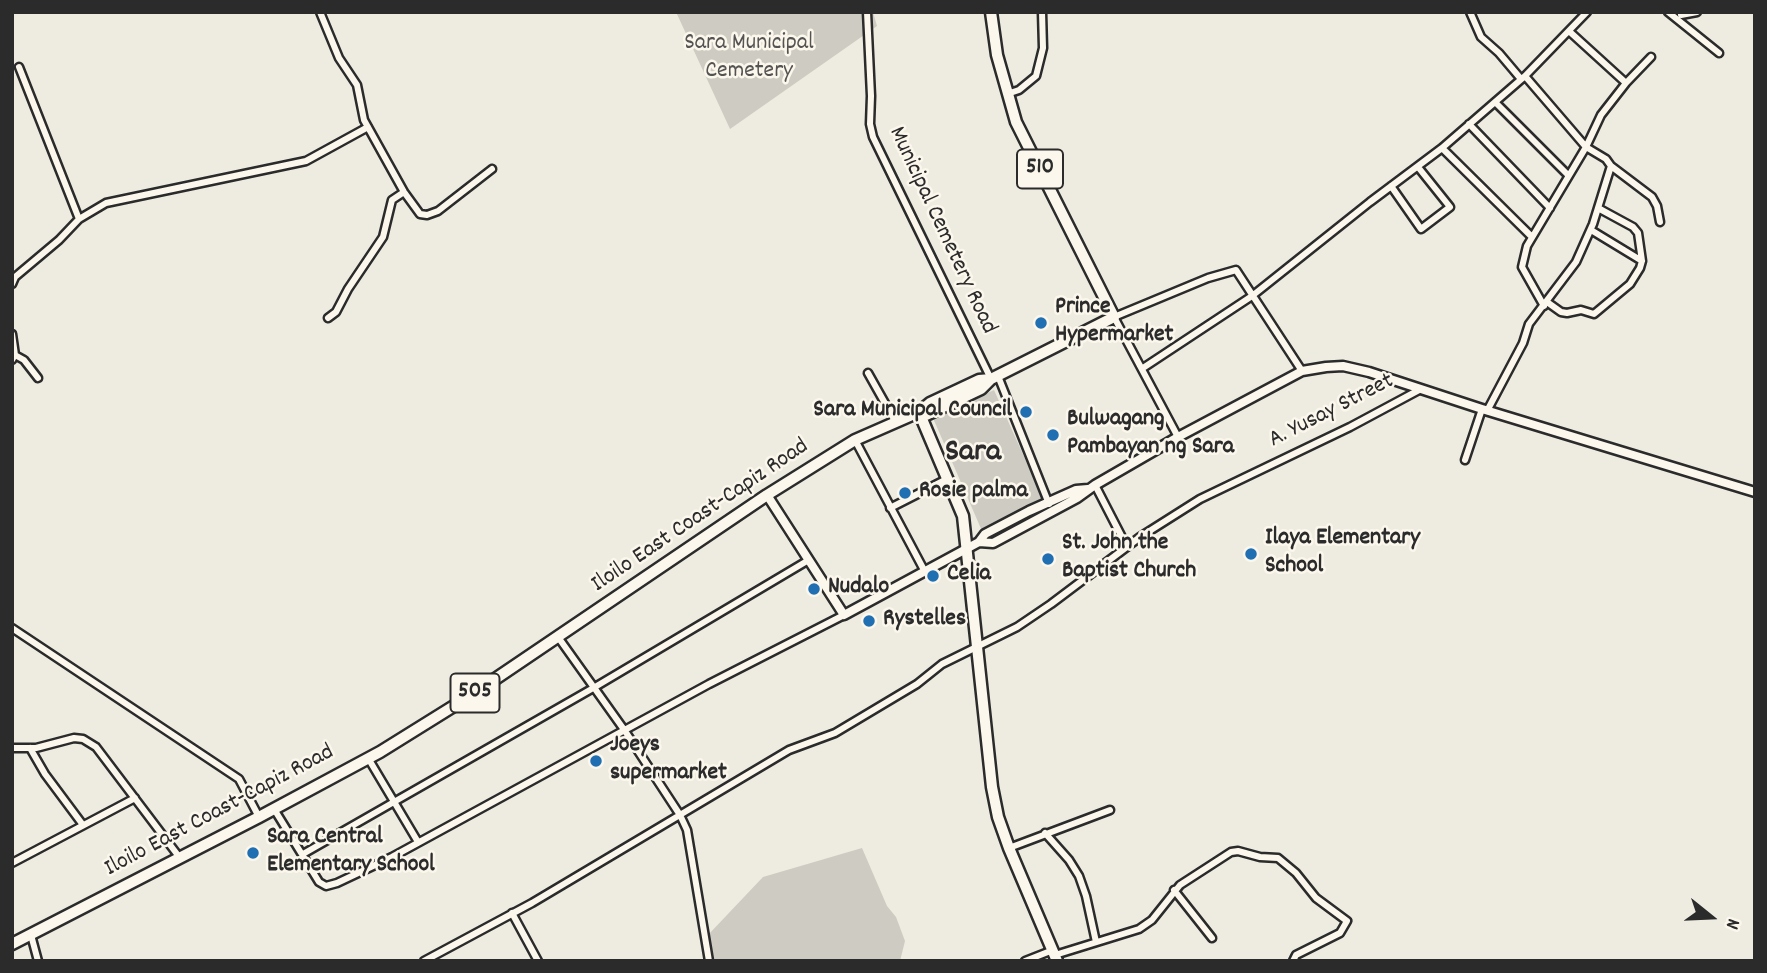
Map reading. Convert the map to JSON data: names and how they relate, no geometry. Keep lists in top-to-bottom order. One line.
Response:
{"streets":{"main road":["510","Iloilo East Coast-Capiz Road","505"],"street":["Municipal Cemetery Road","A. Yusay Street"]},"crossings":[["510","Iloilo East Coast-Capiz Road"],["Municipal Cemetery Road","Iloilo East Coast-Capiz Road"]],"districts":["Sara"],"parks":["Sara Municipal Cemetery"],"places":["Prince Hypermarket","Sara Municipal Council","Bulwagang Pambayan ng Sara","Rosie palma","Ilaya Elementary School","St. John the Baptist Church","Celia","Nudalo","Rystelles","Joeys supermarket","Sara Central Elementary School"],"north":"right"}
